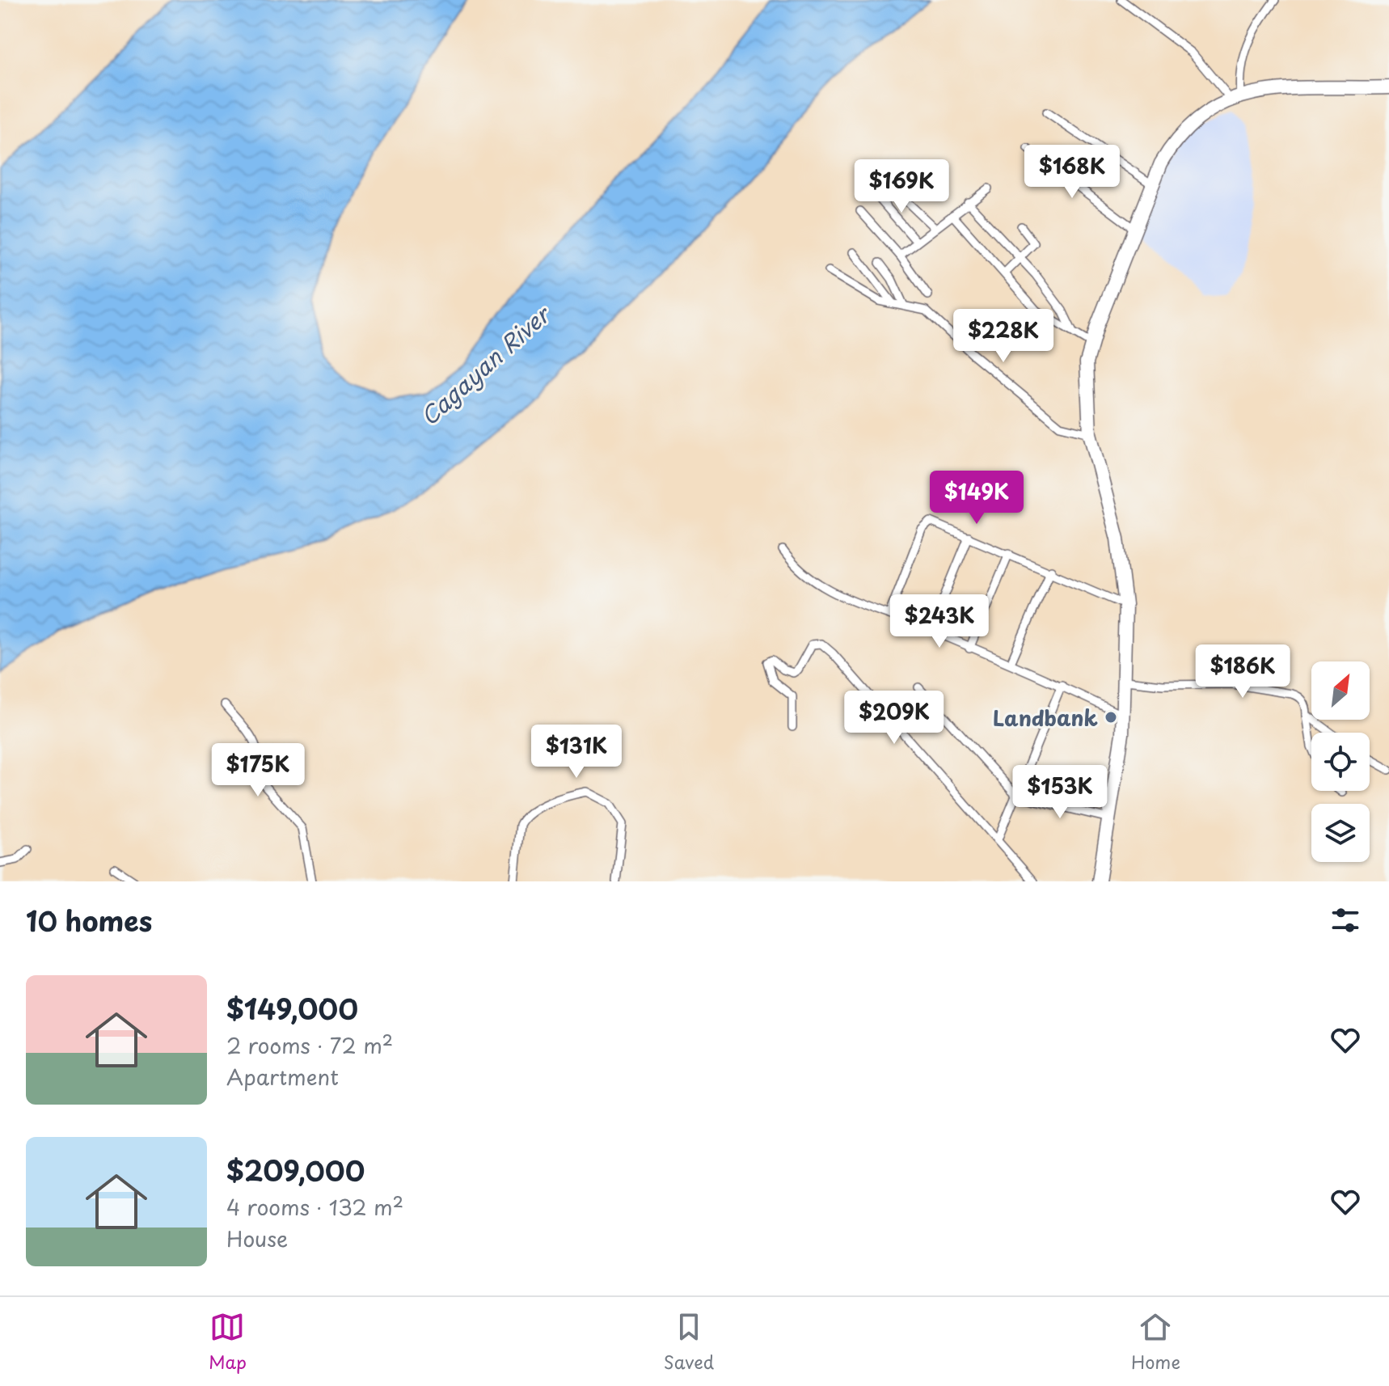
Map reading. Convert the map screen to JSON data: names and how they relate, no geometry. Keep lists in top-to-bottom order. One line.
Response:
{"water":["Cagayan River"],"places":["Landbank"],"north":"top right","page":{"price":["$168K","$169K","$228K","$149K","$243K","$186K","$209K","$131K","$175K","$153K"],"heading":"10 homes","list":[{"name":"$149,000","note":"2 rooms · 72 m² · Apartment"},{"name":"$209,000","note":"4 rooms · 132 m² · House"}],"tabs":["Map","Saved","Home"]}}
